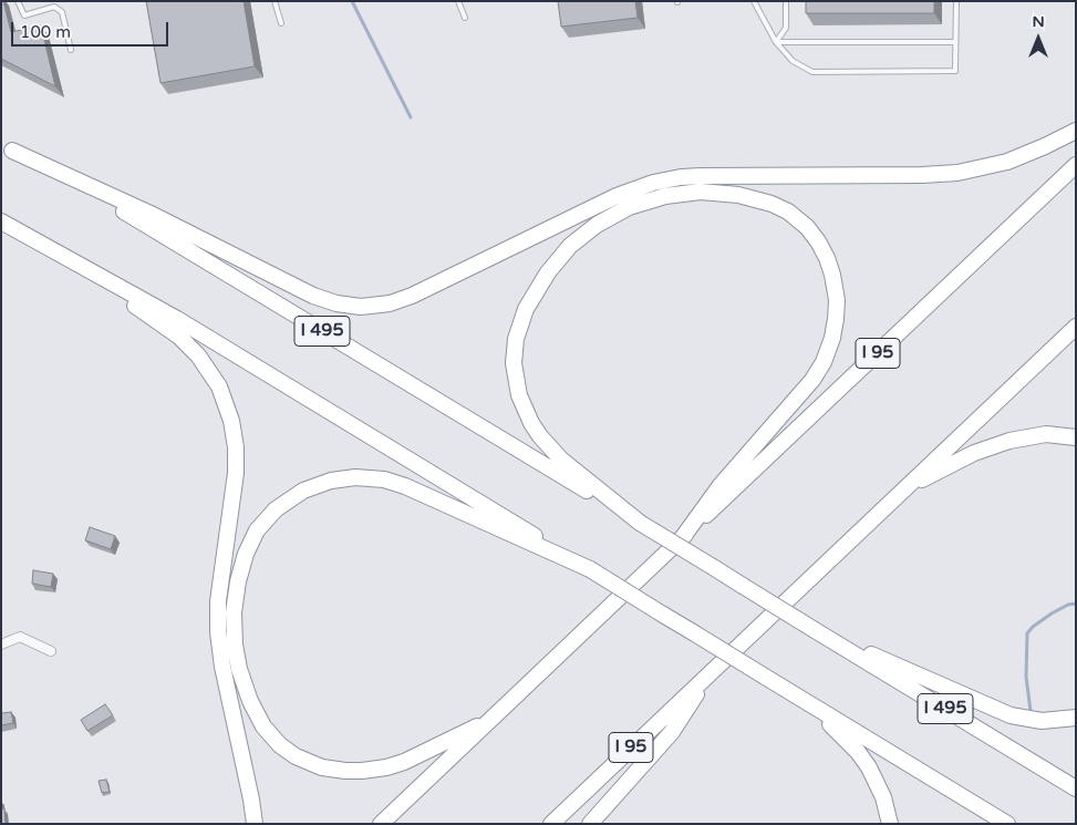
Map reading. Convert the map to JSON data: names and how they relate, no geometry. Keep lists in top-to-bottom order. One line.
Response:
{"streets":{"highway":["I 495","I 95"]},"scale_bar":"100 m","north":"top"}
